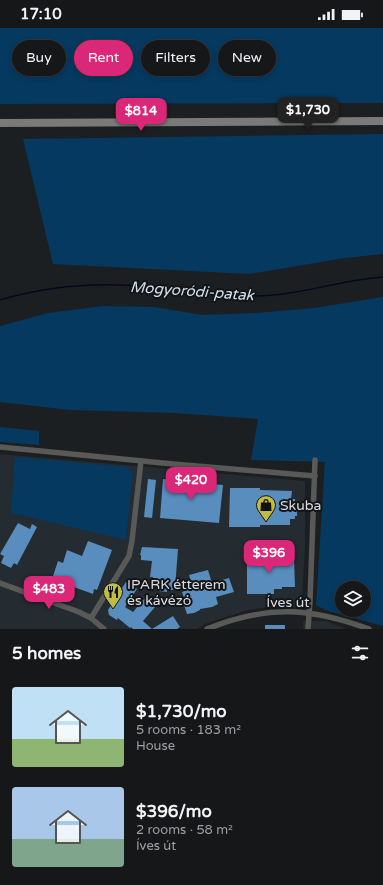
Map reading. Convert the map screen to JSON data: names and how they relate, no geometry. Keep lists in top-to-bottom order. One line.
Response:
{"streets":{"street":["Íves út"]},"water":["Mogyoródi-patak"],"places":{"shop":["Skuba"],"restaurant":["IPARK étterem és kávézó"]},"page":{"status":"17:10","chip":["Buy","Rent","Filters","New"],"price":["$1,730","$814","$420","$396","$483"],"heading":"5 homes","list":[{"name":"$1,730/mo","note":"5 rooms · 183 m² · House"},{"name":"$396/mo","note":"2 rooms · 58 m² · Íves út"}]}}
